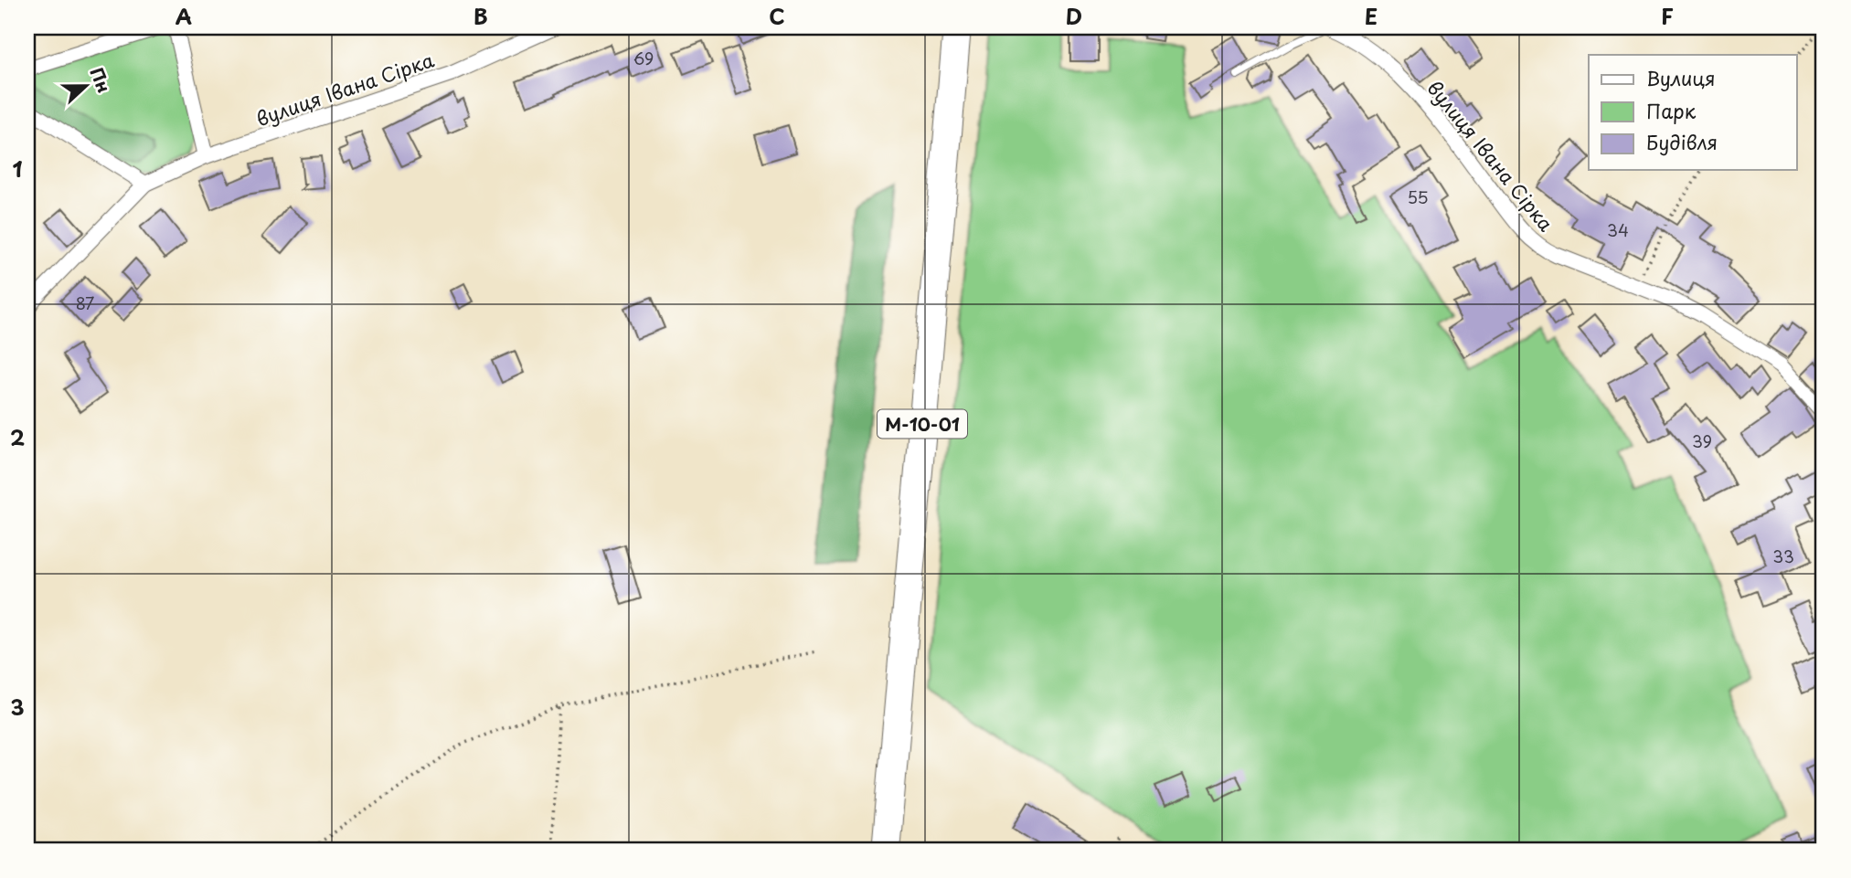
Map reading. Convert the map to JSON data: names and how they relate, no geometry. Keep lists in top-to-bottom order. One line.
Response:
{"streets":{"highway":["М-10-01"],"street":["вулиця Івана Сірка"]},"house_numbers":["69","55","34","87","39","33"],"legend":["Вулиця","Парк","Будівля"],"north":"right","grid":{"columns":["A","B","C","D","E","F"],"rows":["1","2","3"]}}
